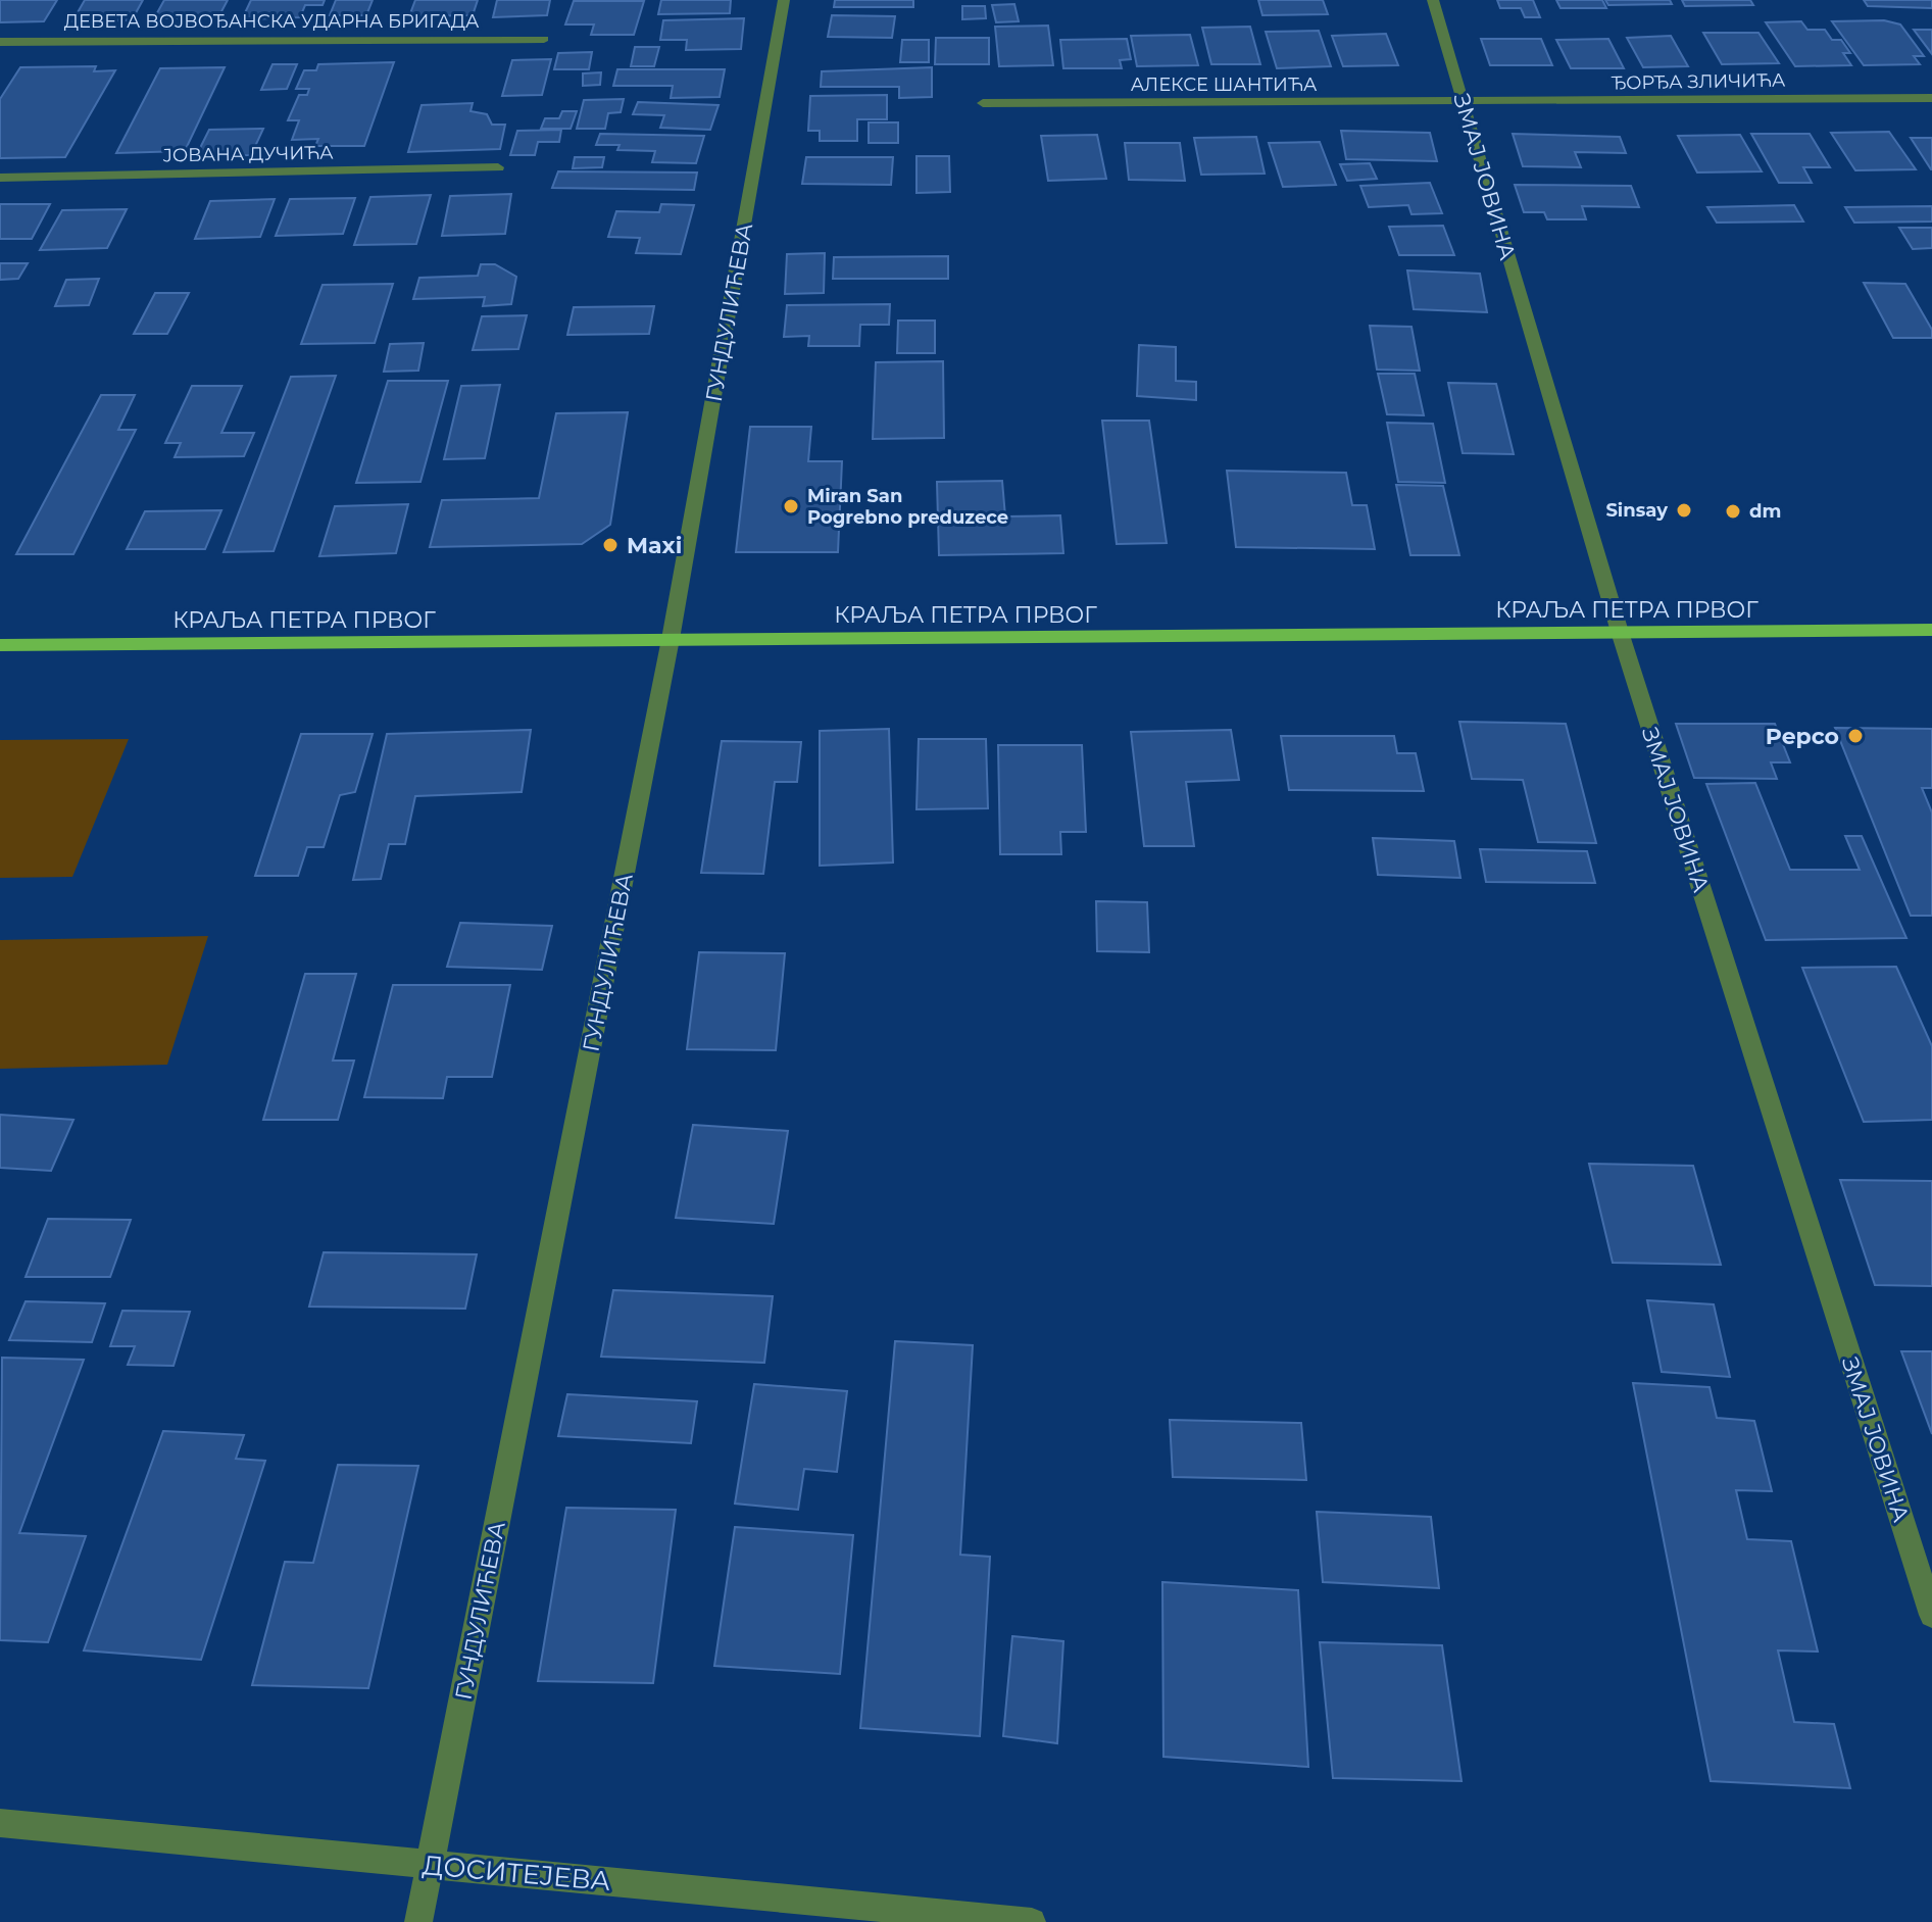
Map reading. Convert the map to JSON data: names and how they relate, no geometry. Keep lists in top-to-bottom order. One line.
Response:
{"streets":{"main road":["КРАЉА ПЕТРА ПРВОГ"],"street":["ДЕВЕТА ВОЈВОЂАНСКА УДАРНА БРИГАДА","ЂОРЂА ЗЛИЧИЋА","АЛЕКСЕ ШАНТИЋА","ЈОВАНА ДУЧИЋА","ЗМАЈ ЈОВИНА","ГУНДУЛИЋЕВА","ДОСИТЕЈЕВА"]},"crossings":[["ЂОРЂА ЗЛИЧИЋА","АЛЕКСЕ ШАНТИЋА"],["ЂОРЂА ЗЛИЧИЋА","ЗМАЈ ЈОВИНА"],["АЛЕКСЕ ШАНТИЋА","ЗМАЈ ЈОВИНА"],["ЗМАЈ ЈОВИНА","КРАЉА ПЕТРА ПРВОГ"],["ГУНДУЛИЋЕВА","КРАЉА ПЕТРА ПРВОГ"],["ГУНДУЛИЋЕВА","ДОСИТЕЈЕВА"]],"places":["Miran San Pogrebno preduzece","Sinsay","dm","Maxi","Pepco"]}
